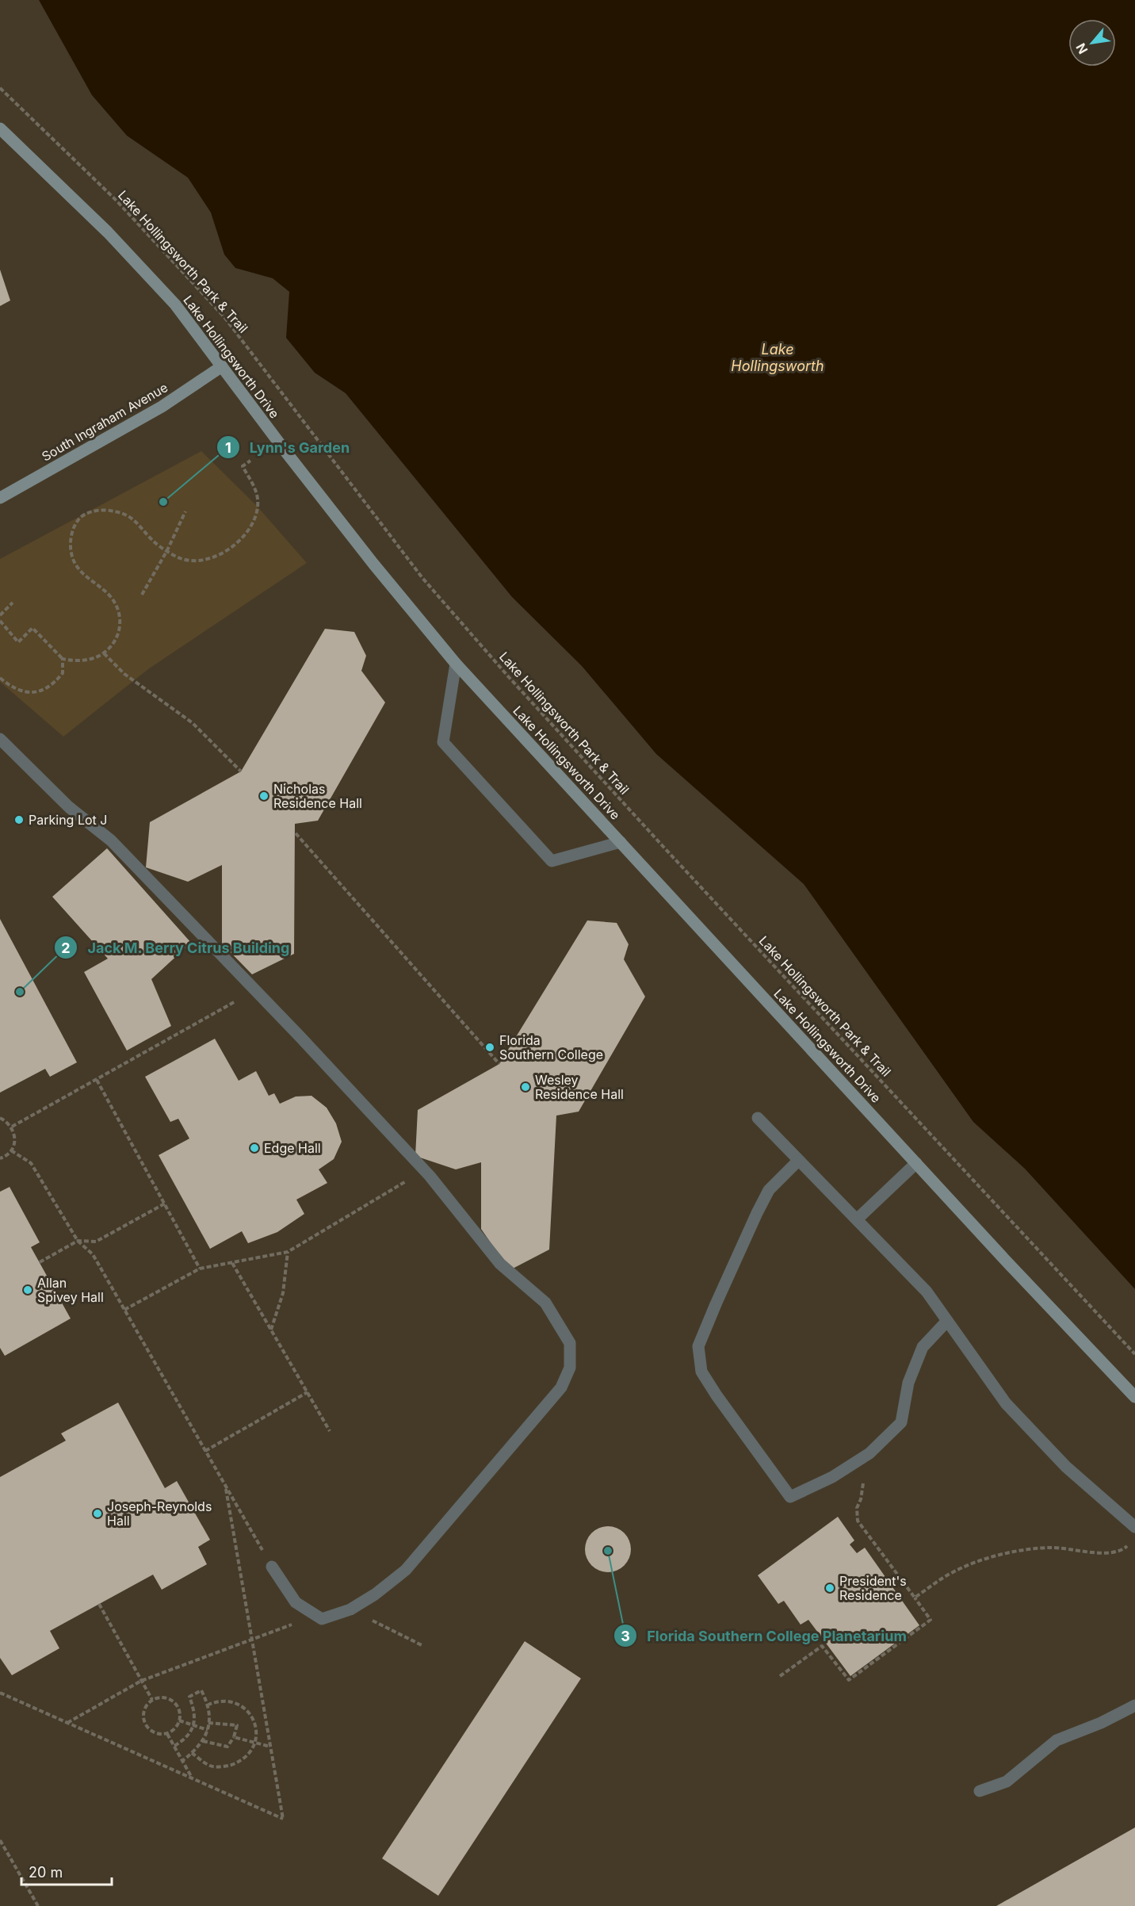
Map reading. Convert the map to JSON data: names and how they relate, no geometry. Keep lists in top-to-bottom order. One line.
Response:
{"streets":{"street":["Lake Hollingsworth Drive","South Ingraham Avenue"],"path":["Lake Hollingsworth Park & Trail"]},"crossings":[["Lake Hollingsworth Drive","South Ingraham Avenue"]],"water":["Lake Hollingsworth"],"places":["Lynn's Garden","Nicholas Residence Hall","Parking Lot J","Jack M. Berry Citrus Building","Florida Southern College","Wesley Residence Hall","Edge Hall","Allan Spivey Hall","Joseph-Reynolds Hall","Florida Southern College Planetarium","President's Residence"],"scale_bar":"20 m","north":"bottom left"}
